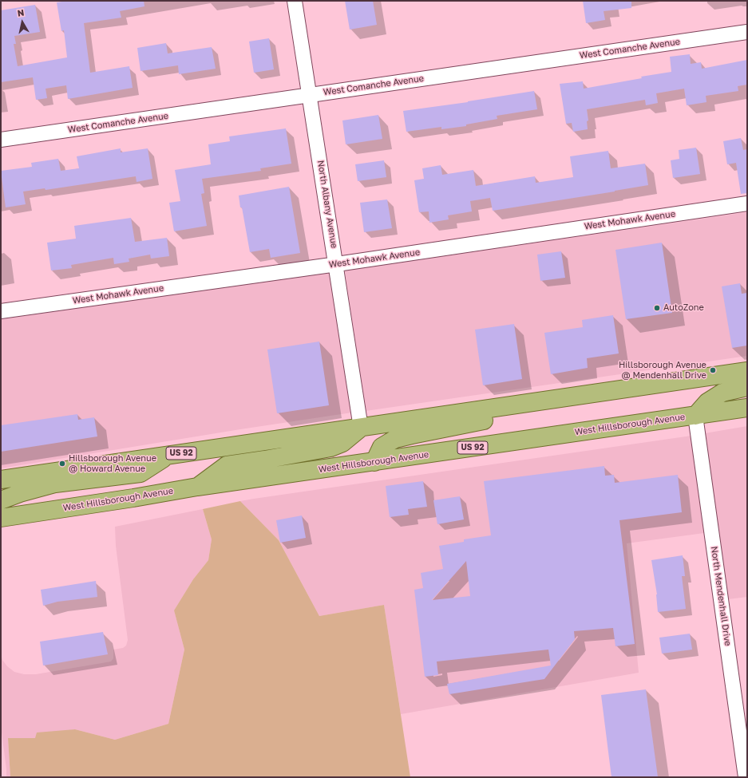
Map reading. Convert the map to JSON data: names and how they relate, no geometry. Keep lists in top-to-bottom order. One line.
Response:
{"streets":{"main road":["West Hillsborough Avenue","US 92"],"street":["West Comanche Avenue","North Albany Avenue","West Mohawk Avenue","North Mendenhall Drive"]},"crossings":[["West Comanche Avenue","North Albany Avenue"],["North Albany Avenue","West Mohawk Avenue"],["North Albany Avenue","US 92"],["West Hillsborough Avenue","North Mendenhall Drive"]],"places":["AutoZone","Hillsborough Avenue @ Mendenhall Drive","Hillsborough Avenue @ Howard Avenue"],"north":"top"}
